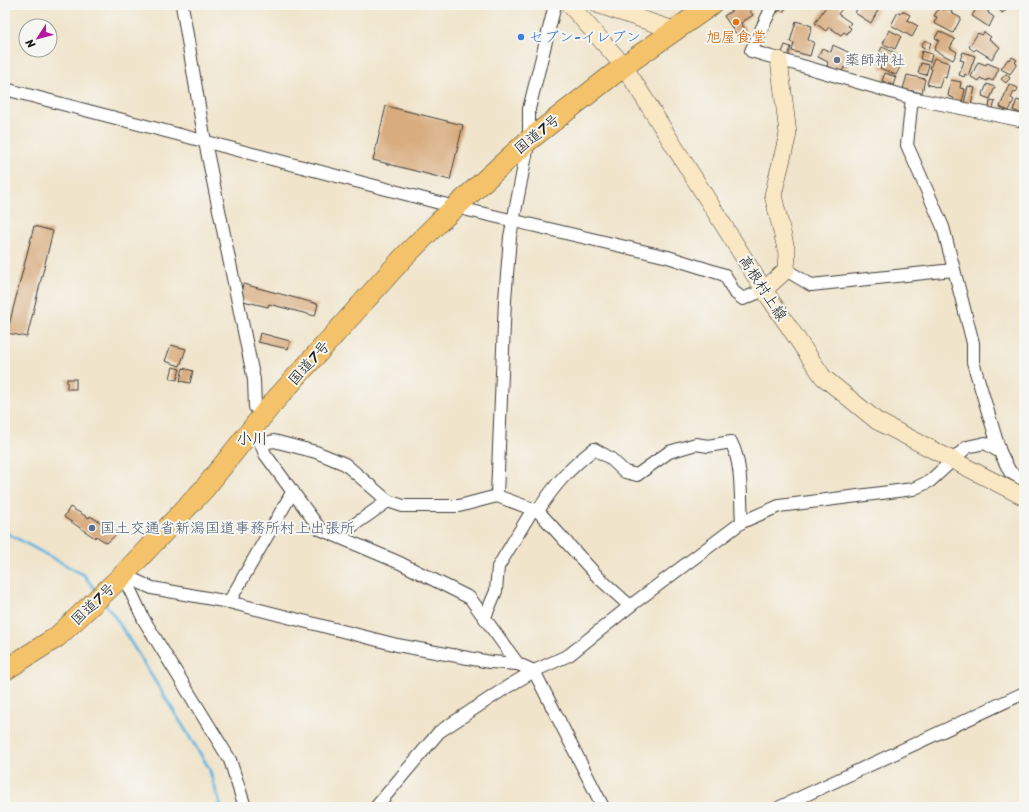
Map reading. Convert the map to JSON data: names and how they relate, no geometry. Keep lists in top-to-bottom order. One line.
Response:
{"streets":{"highway":["国道7号"],"main road":["高根村上線"]},"crossings":[["国道7号","高根村上線"]],"districts":["小川"],"places":["旭屋食堂","セブン-イレブン","薬師神社","国土交通省新潟国道事務所村上出張所"],"north":"bottom left"}
